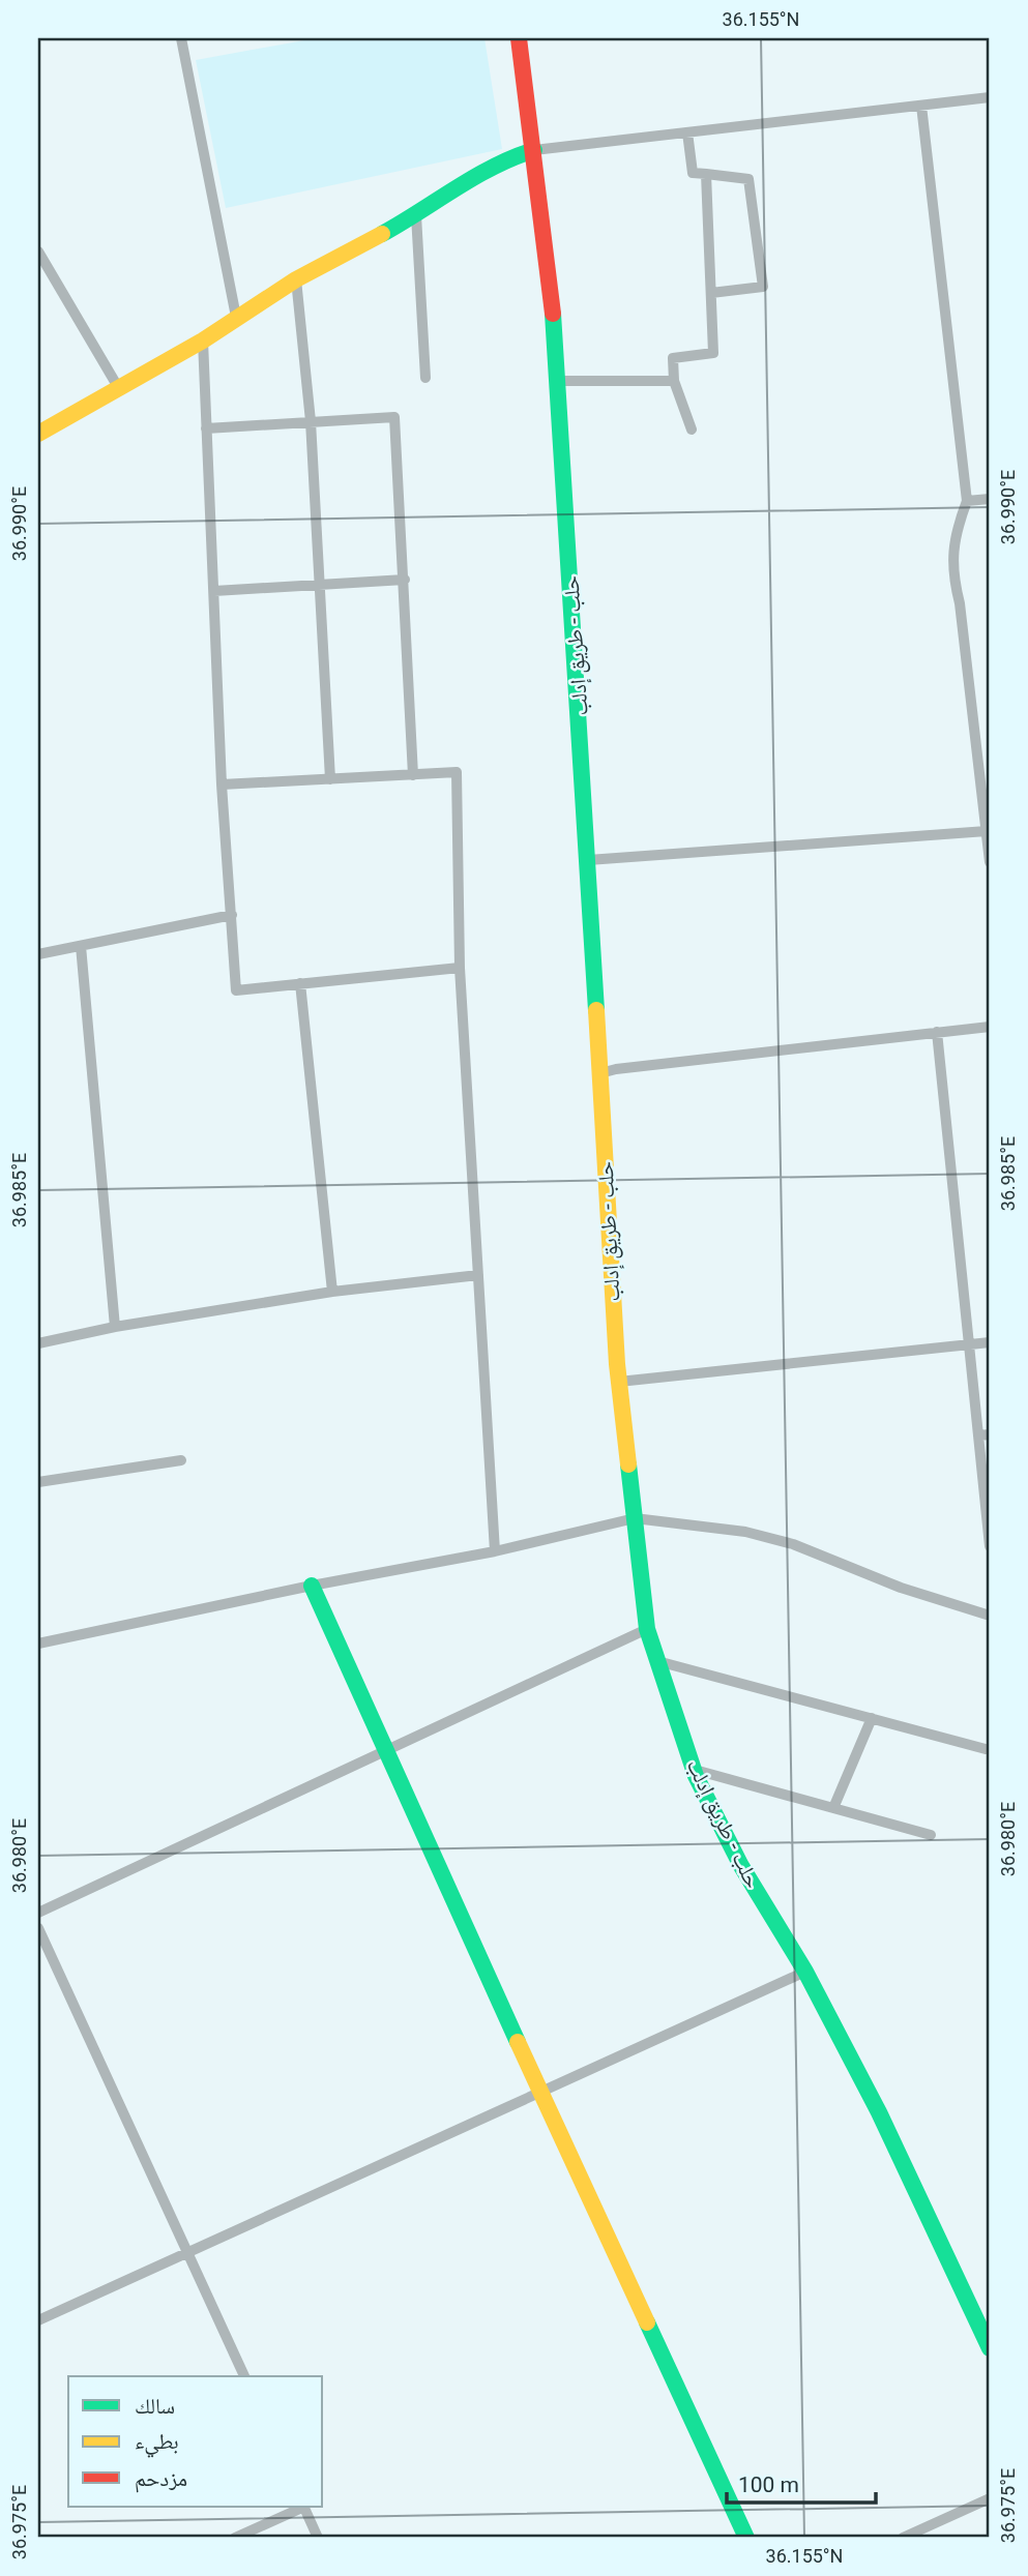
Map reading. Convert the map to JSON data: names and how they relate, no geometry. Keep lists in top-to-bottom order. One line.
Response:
{"streets":{"main road":["حلب - طريق إدلب"]},"legend":["سالك","بطيء","مزدحم"],"scale_bar":"100 m","coordinates":["36.155°N","36.990°E","36.985°E","36.980°E","36.975°E"]}
